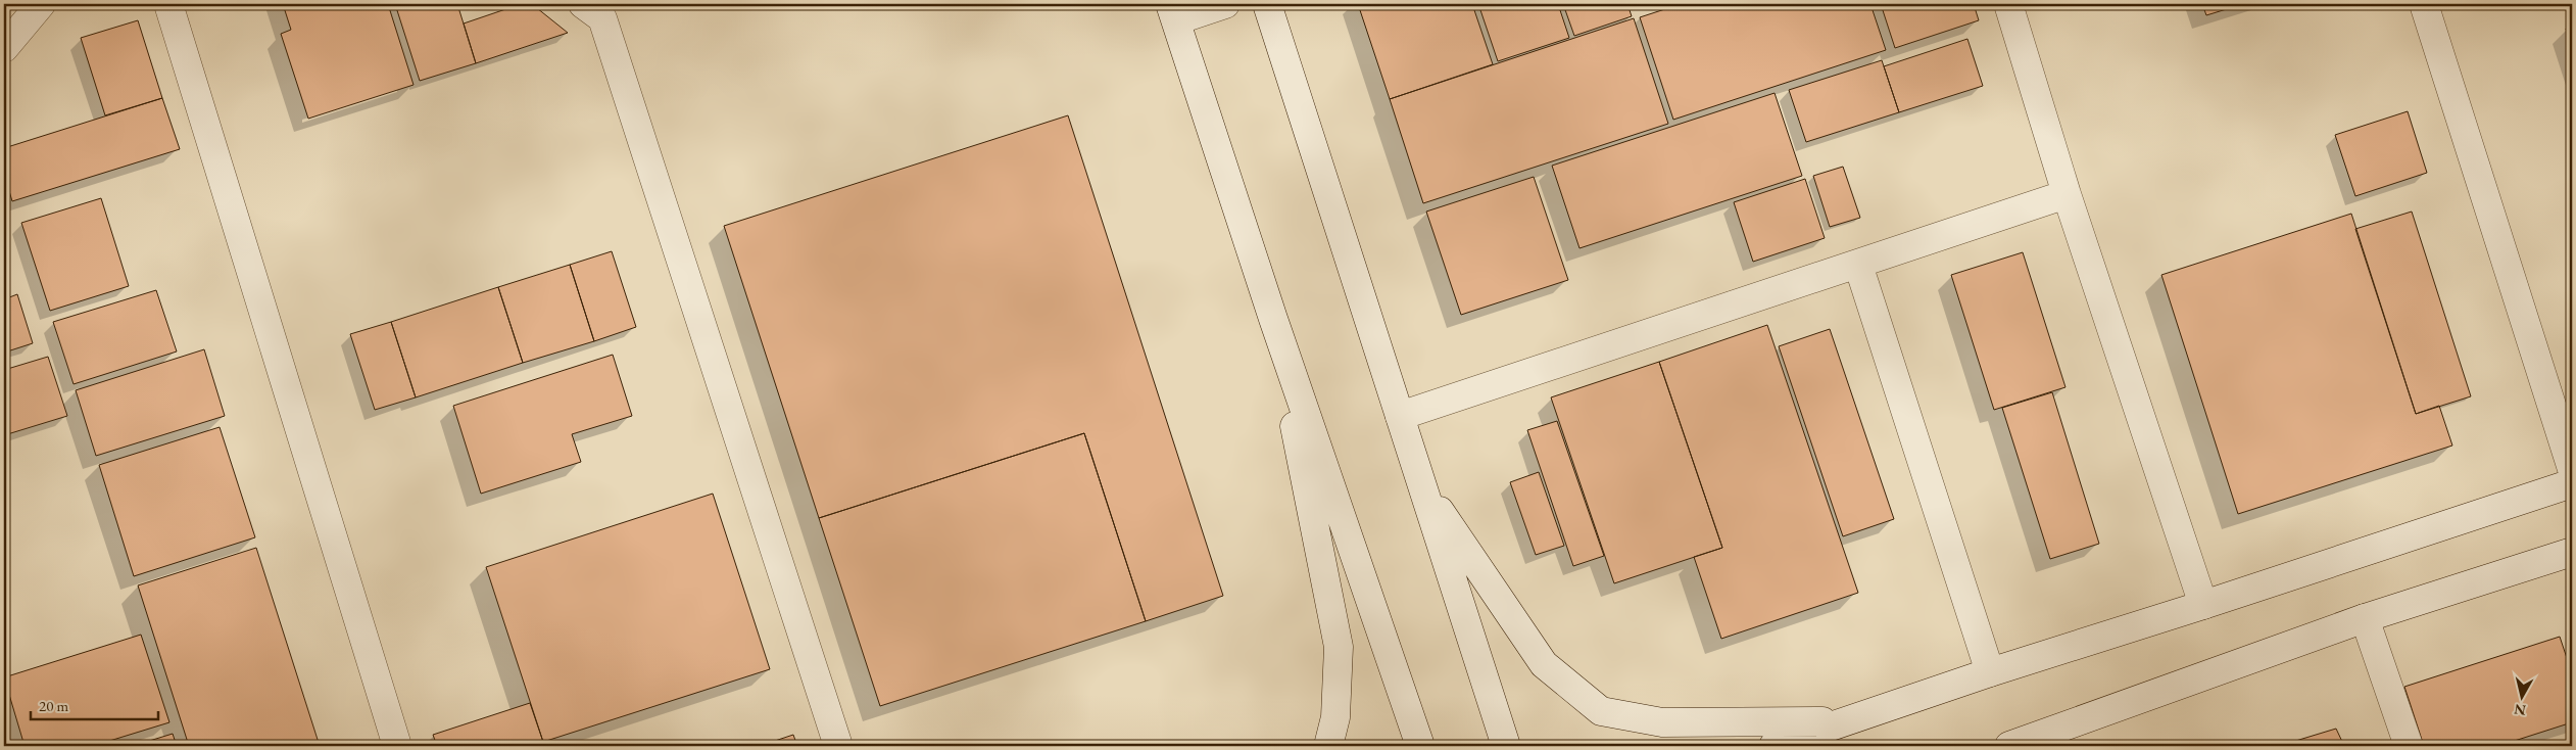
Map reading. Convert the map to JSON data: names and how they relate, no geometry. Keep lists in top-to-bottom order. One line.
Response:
{"scale_bar":"20 m","north":"bottom"}
